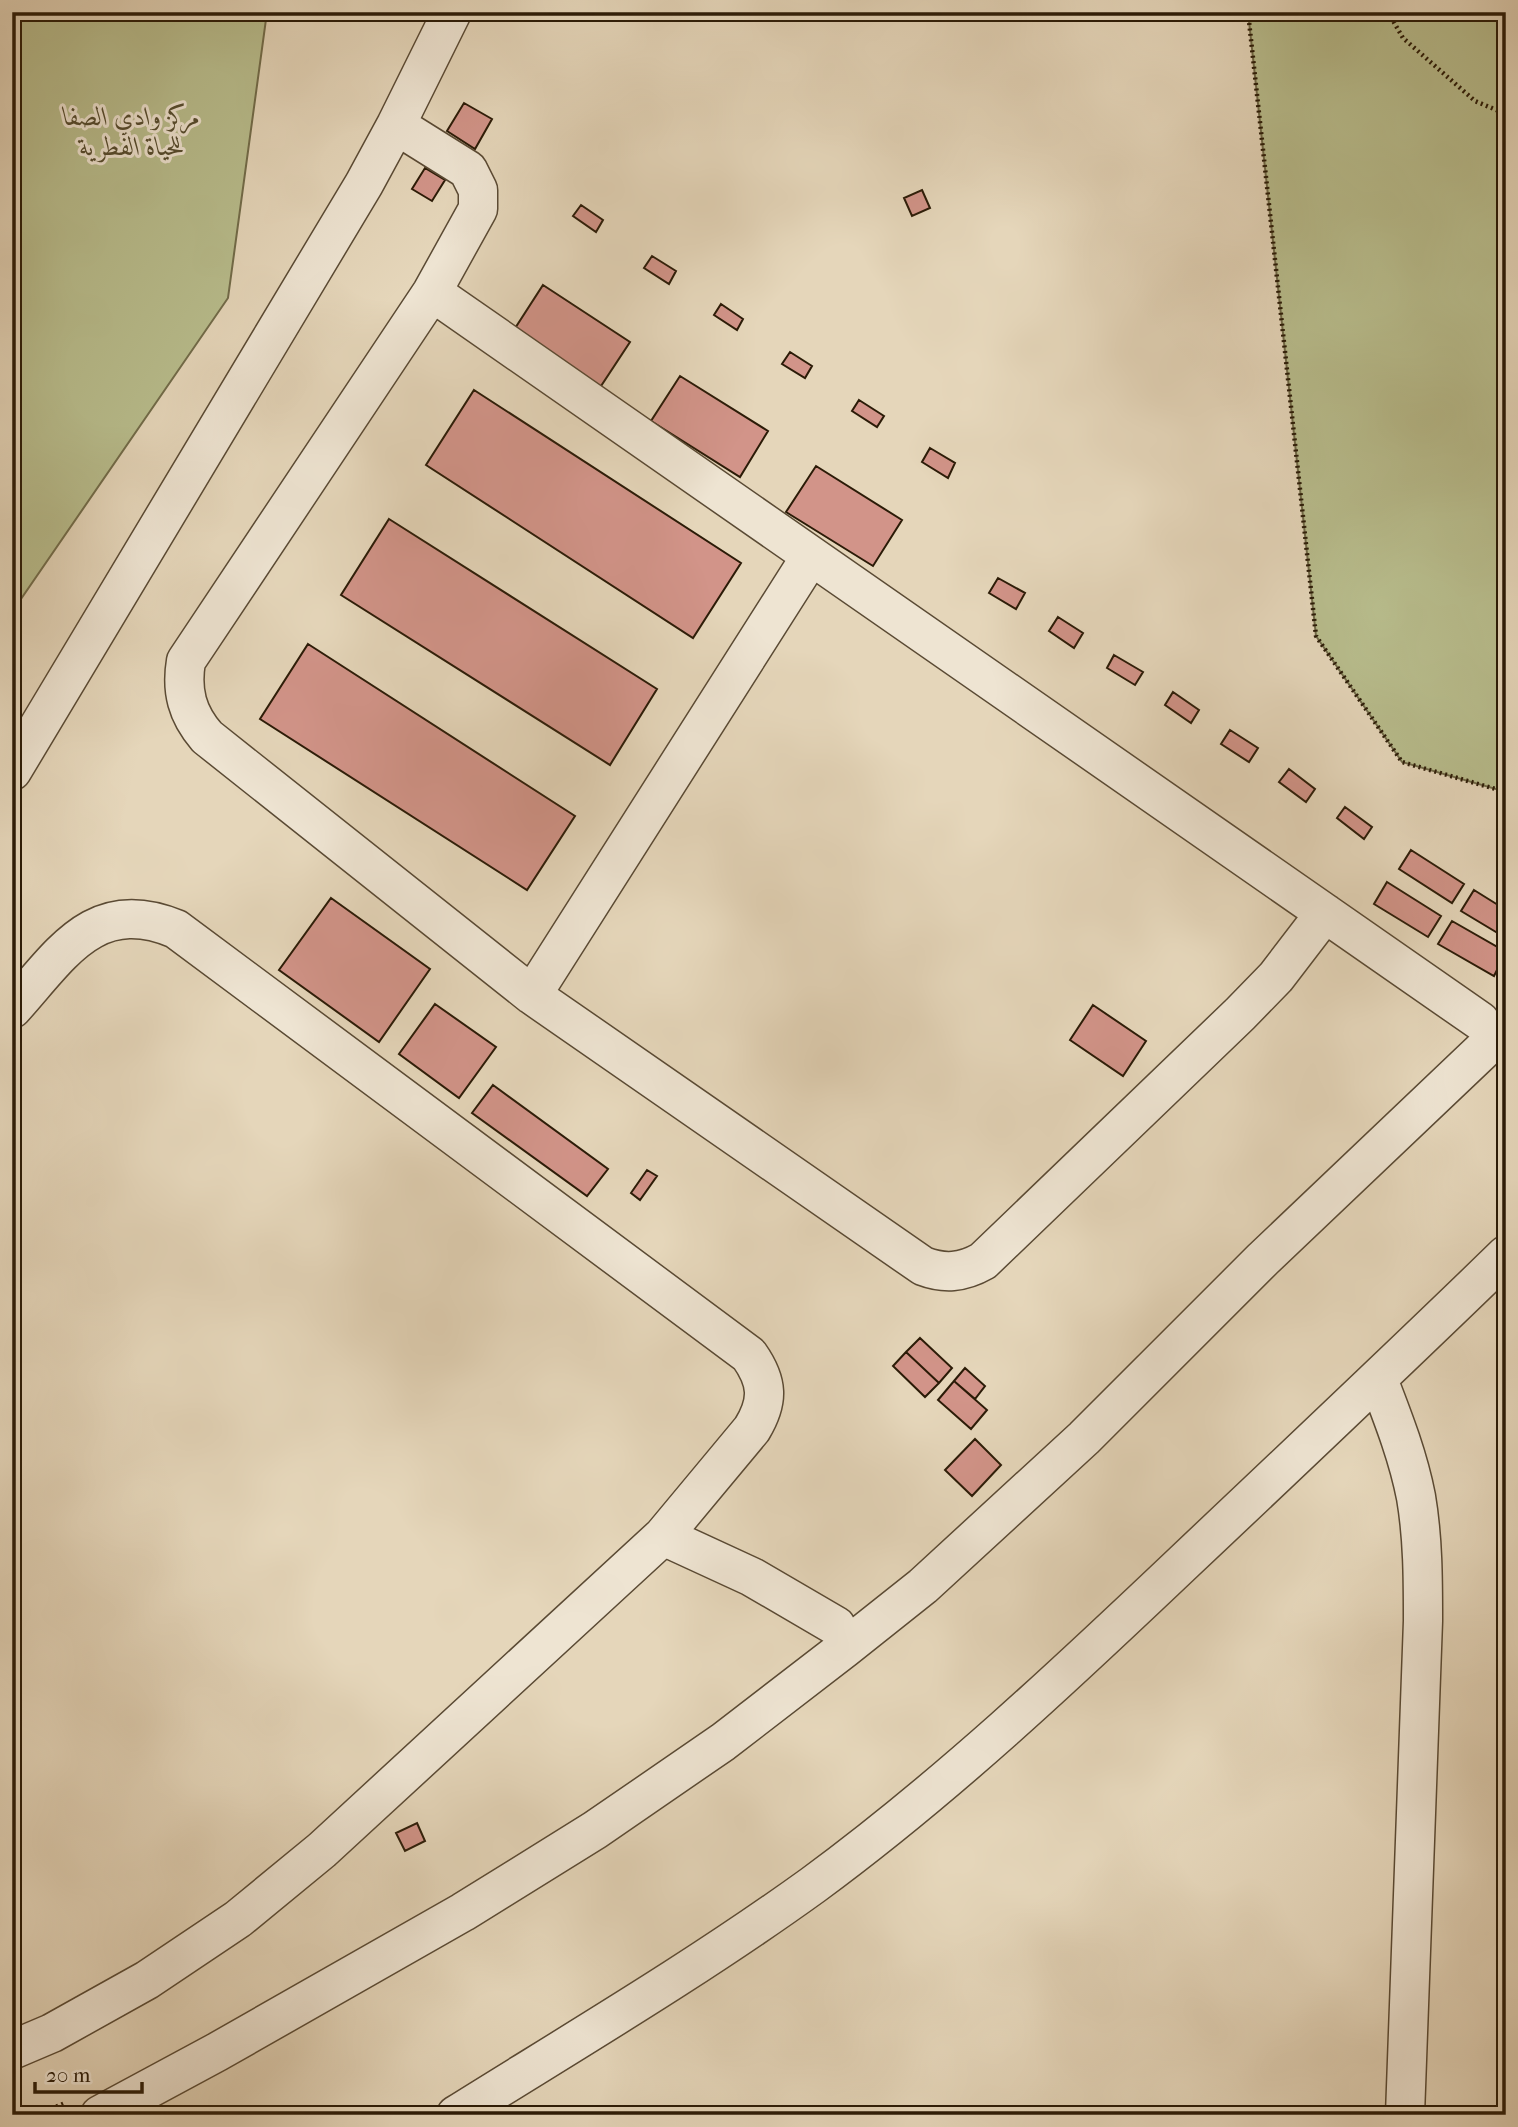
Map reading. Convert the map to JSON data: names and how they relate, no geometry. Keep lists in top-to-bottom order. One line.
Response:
{"parks":["مركز وادي الصفا للحياة الفطرية"],"scale_bar":"20 m"}
